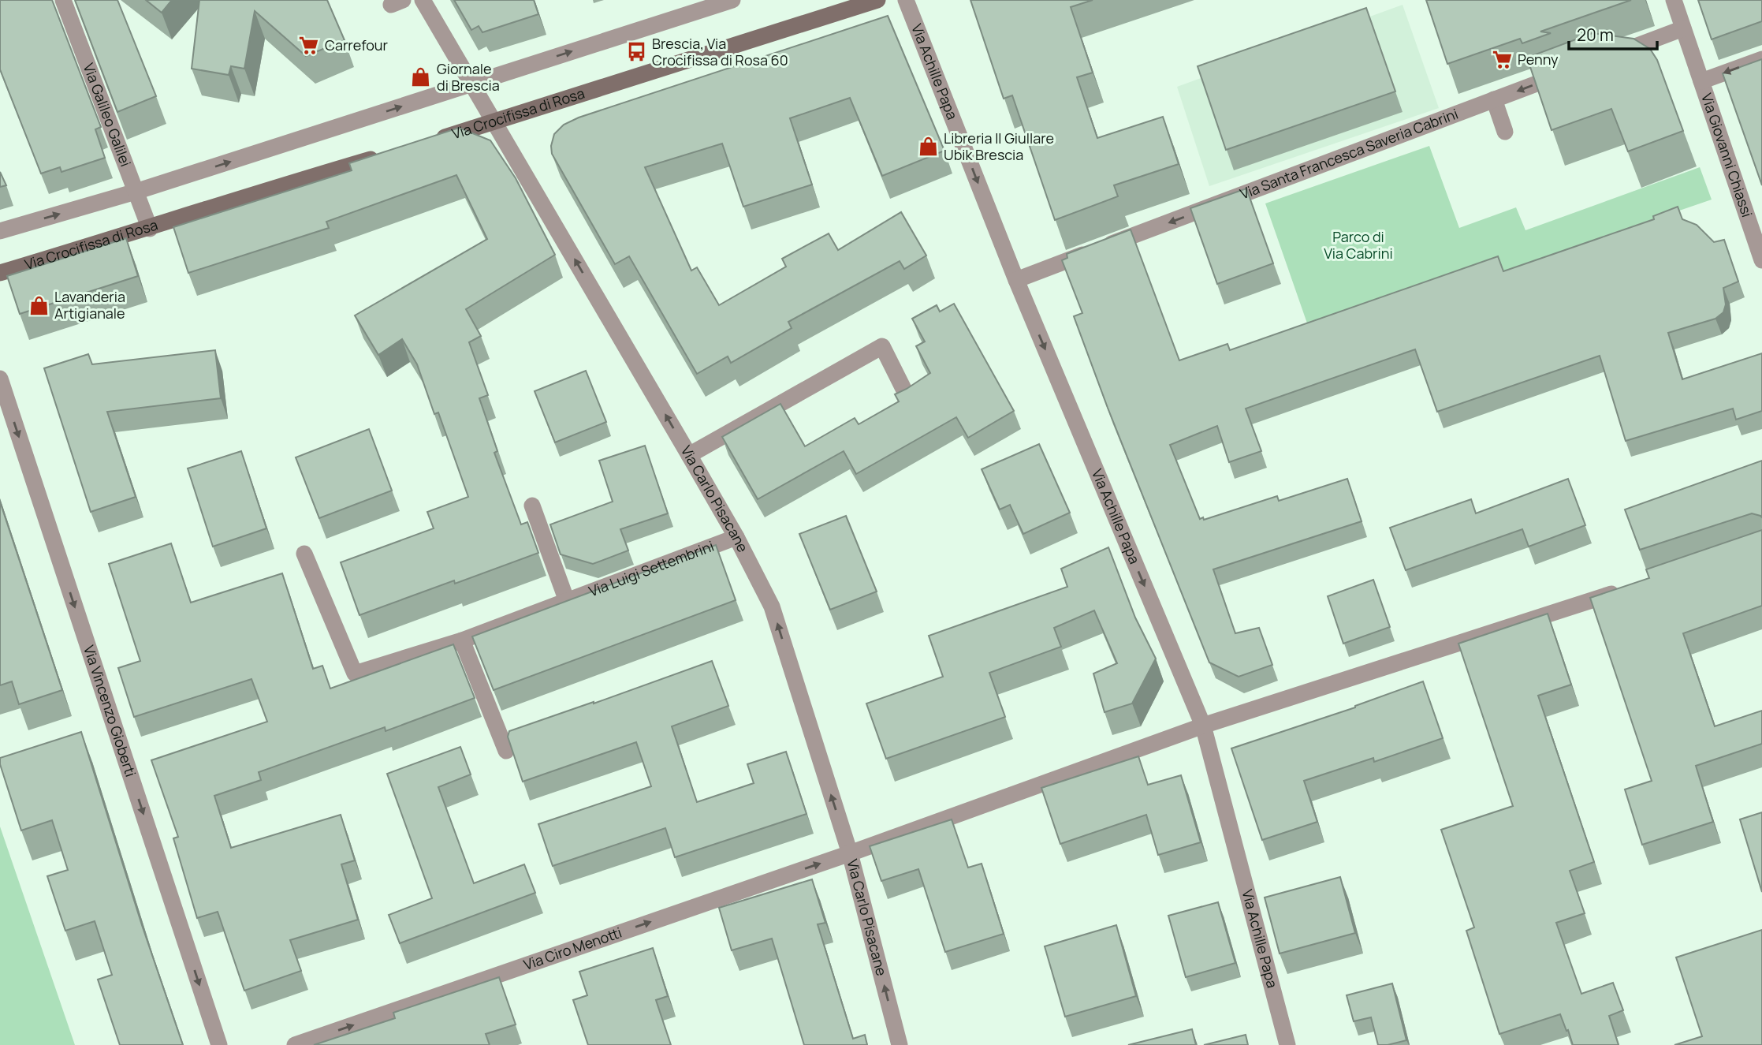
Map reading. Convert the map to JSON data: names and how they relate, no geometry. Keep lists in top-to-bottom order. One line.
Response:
{"streets":{"street":["Via Achille Papa","Via Galileo Galilei","Via Crocifissa di Rosa","Via Santa Francesca Saveria Cabrini","Via Giovanni Chiassi","Via Carlo Pisacane","Via Luigi Settembrini","Via Vincenzo Gioberti","Via Ciro Menotti"]},"crossings":[["Via Achille Papa","Via Santa Francesca Saveria Cabrini"],["Via Achille Papa","Via Ciro Menotti"],["Via Galileo Galilei","Via Crocifissa di Rosa"],["Via Crocifissa di Rosa","Via Carlo Pisacane"],["Via Carlo Pisacane","Via Luigi Settembrini"],["Via Carlo Pisacane","Via Ciro Menotti"]],"one_way":["Via Achille Papa","Via Santa Francesca Saveria Cabrini","Via Carlo Pisacane","Via Vincenzo Gioberti","Via Ciro Menotti"],"parks":["Parco di Via Cabrini"],"places":{"supermarket":["Carrefour","Penny"],"bus stop":["Brescia, Via Crocifissa di Rosa 60"],"shop":["Giornale di Brescia","Libreria Il Giullare Ubik Brescia","Lavanderia Artigianale"]},"scale_bar":"20 m"}
